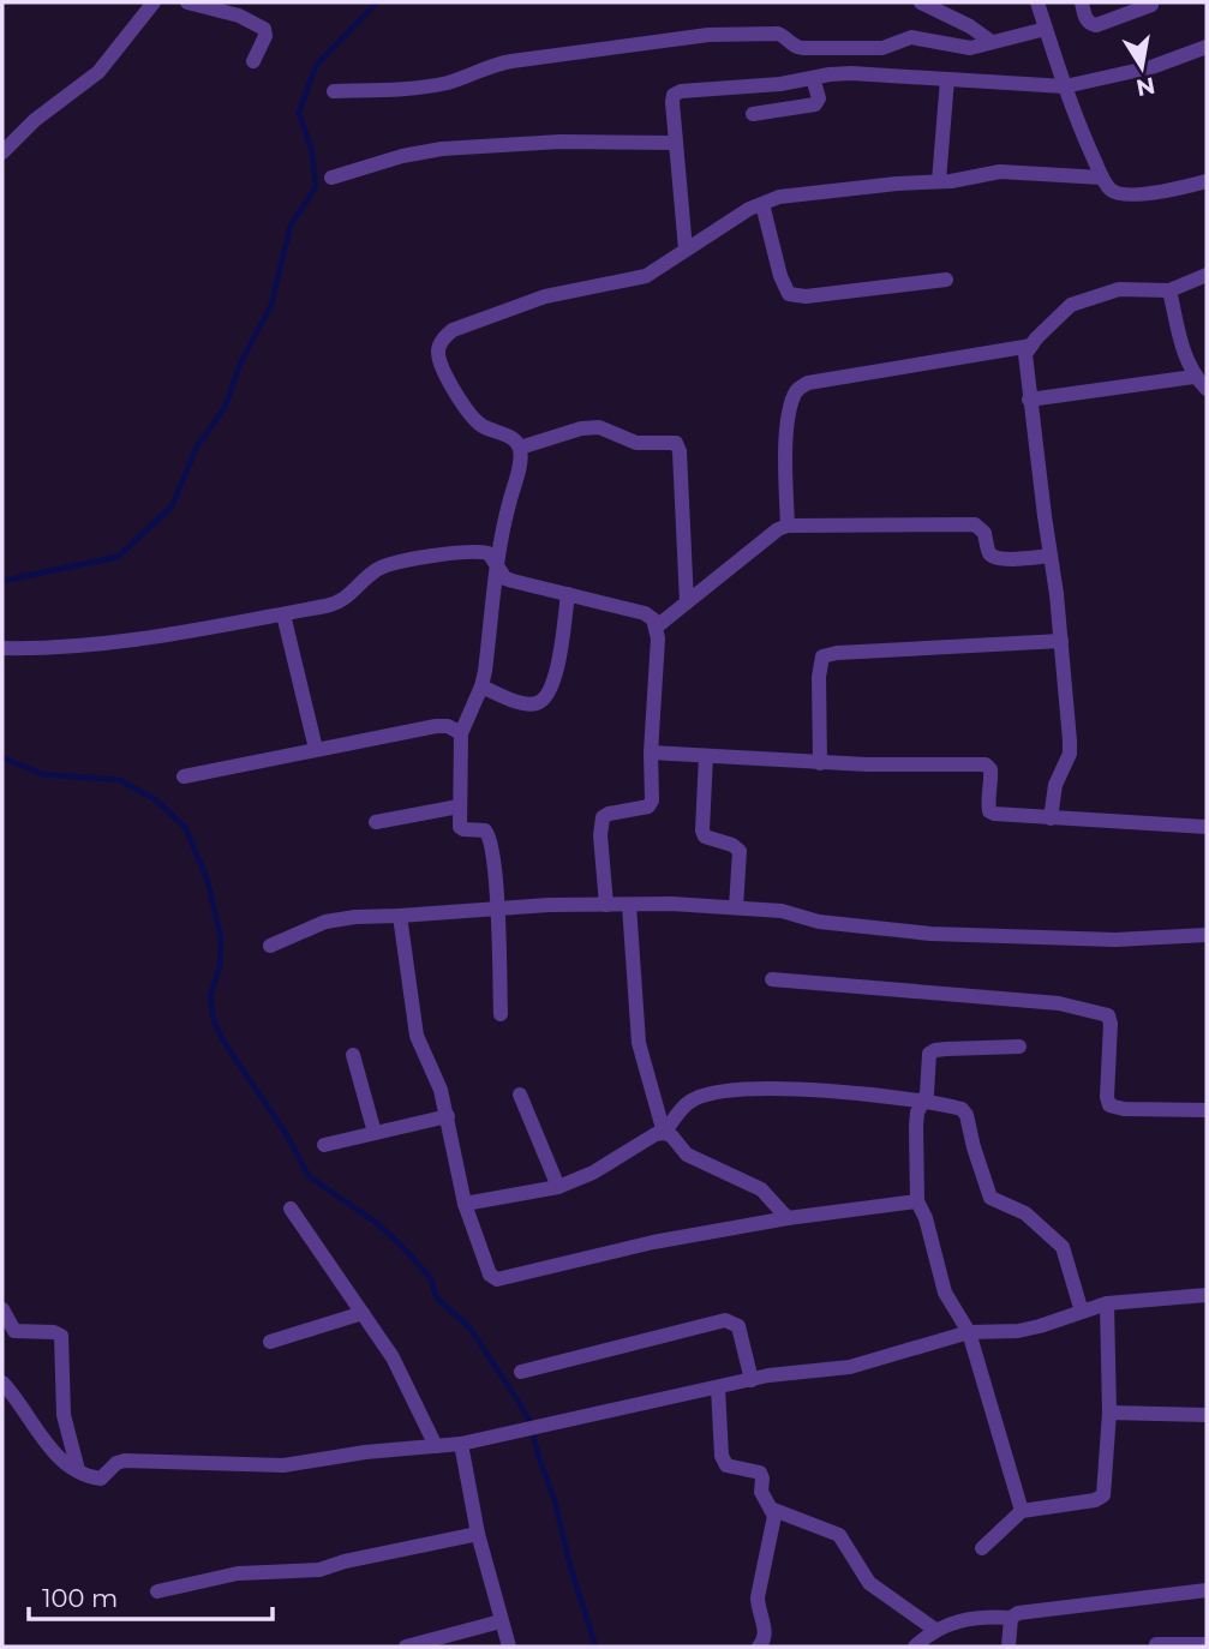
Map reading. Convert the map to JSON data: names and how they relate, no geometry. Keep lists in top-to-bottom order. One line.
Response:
{"scale_bar":"100 m","north":"bottom"}
